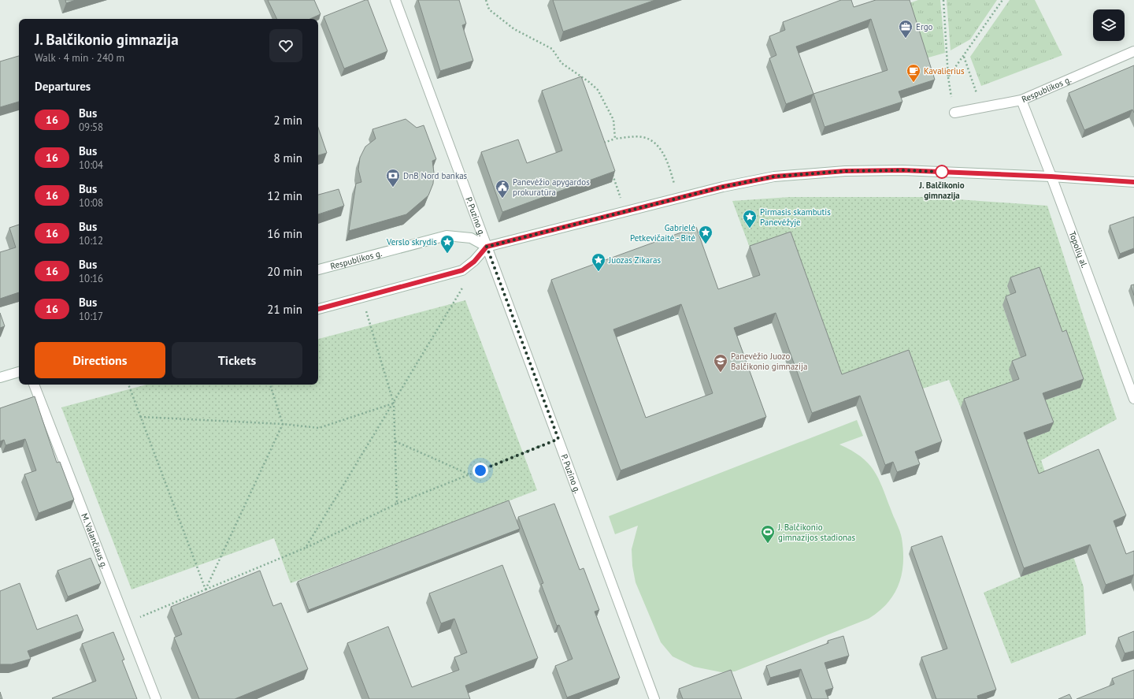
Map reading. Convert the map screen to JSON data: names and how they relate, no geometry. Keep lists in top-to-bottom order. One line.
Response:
{"streets":{"street":["Respublikos g.","P. Puzino g.","Topolių al.","M. Valančiaus g."]},"crossings":[["Respublikos g.","P. Puzino g."],["Respublikos g.","Topolių al."]],"places":{"office":["Ergo"],"cafe":["Kavalierius"],"other":["J. Balčikonio gimnazija"],"bank":["DnB Nord bankas"],"public building":["Panevėžio apygardos prokuratūra"],"place":["Pirmasis skambutis Panevėžyje","Gabrielė Petkevičaitė - Bitė","Verslo skrydis","Juozas Zikaras"],"school or university":["Panevėžio Juozo Balčikonio gimnazija"],"sports":["J. Balčikonio gimnazijos stadionas"]},"lines":["bus line 16"],"page":{"heading":[["J. Balčikonio gimnazija","Walk · 4 min · 240 m"],"Departures"],"list":[{"mark":"16","name":"Bus","note":"09:58","value":"2 min"},{"mark":"16","name":"Bus","note":"10:04","value":"8 min"},{"mark":"16","name":"Bus","note":"10:08","value":"12 min"},{"mark":"16","name":"Bus","note":"10:12","value":"16 min"},{"mark":"16","name":"Bus","note":"10:16","value":"20 min"},{"mark":"16","name":"Bus","note":"10:17","value":"21 min"}],"buttons":["Directions","Tickets"]}}
